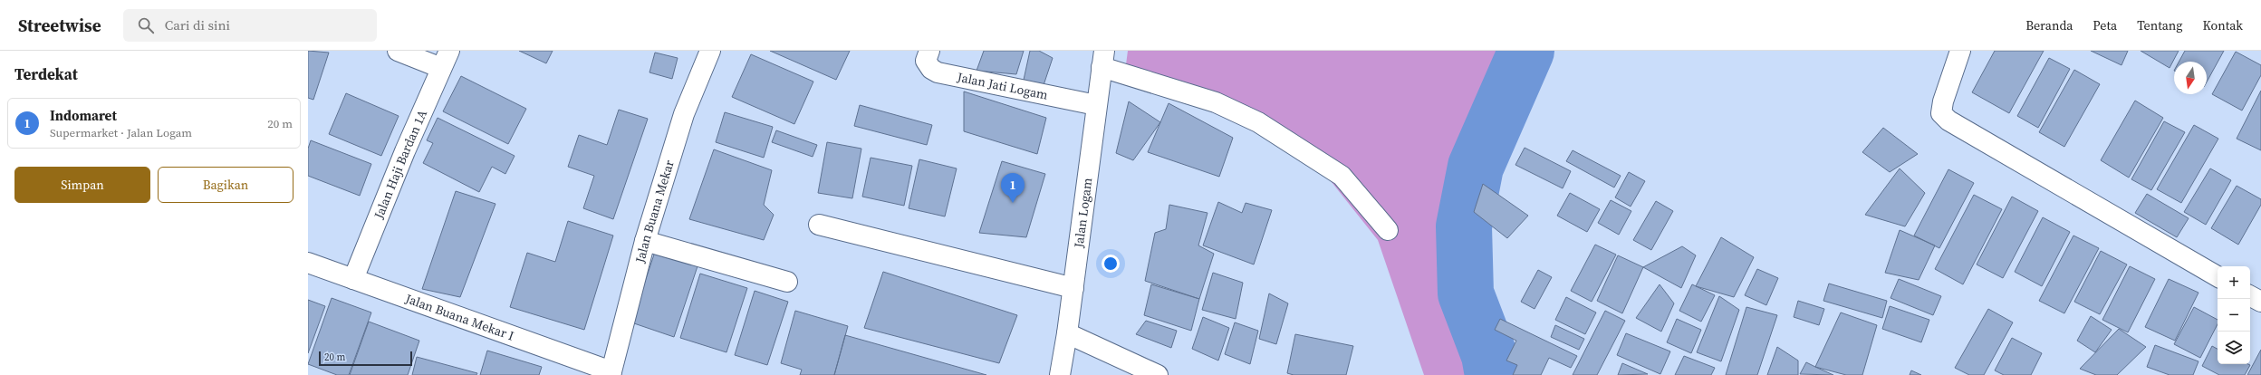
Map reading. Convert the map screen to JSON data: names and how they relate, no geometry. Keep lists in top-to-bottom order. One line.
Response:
{"streets":{"street":["Jalan Jati Logam","Jalan Haji Bardan 1A","Jalan Buana Mekar","Jalan Logam","Jalan Buana Mekar I"]},"crossings":[["Jalan Jati Logam","Jalan Logam"],["Jalan Haji Bardan 1A","Jalan Buana Mekar I"],["Jalan Buana Mekar","Jalan Buana Mekar I"]],"scale_bar":"20 m","north":"bottom","page":{"header":"Streetwise","search":"Cari di sini","nav":["Beranda","Peta","Tentang","Kontak"],"heading":"Terdekat","list":[{"mark":"1","name":"Indomaret","note":"Supermarket · Jalan Logam","value":"20 m"}],"buttons":["Simpan","Bagikan"],"pins":"1","map_buttons":["+","−"],"scale":"20 m"}}
